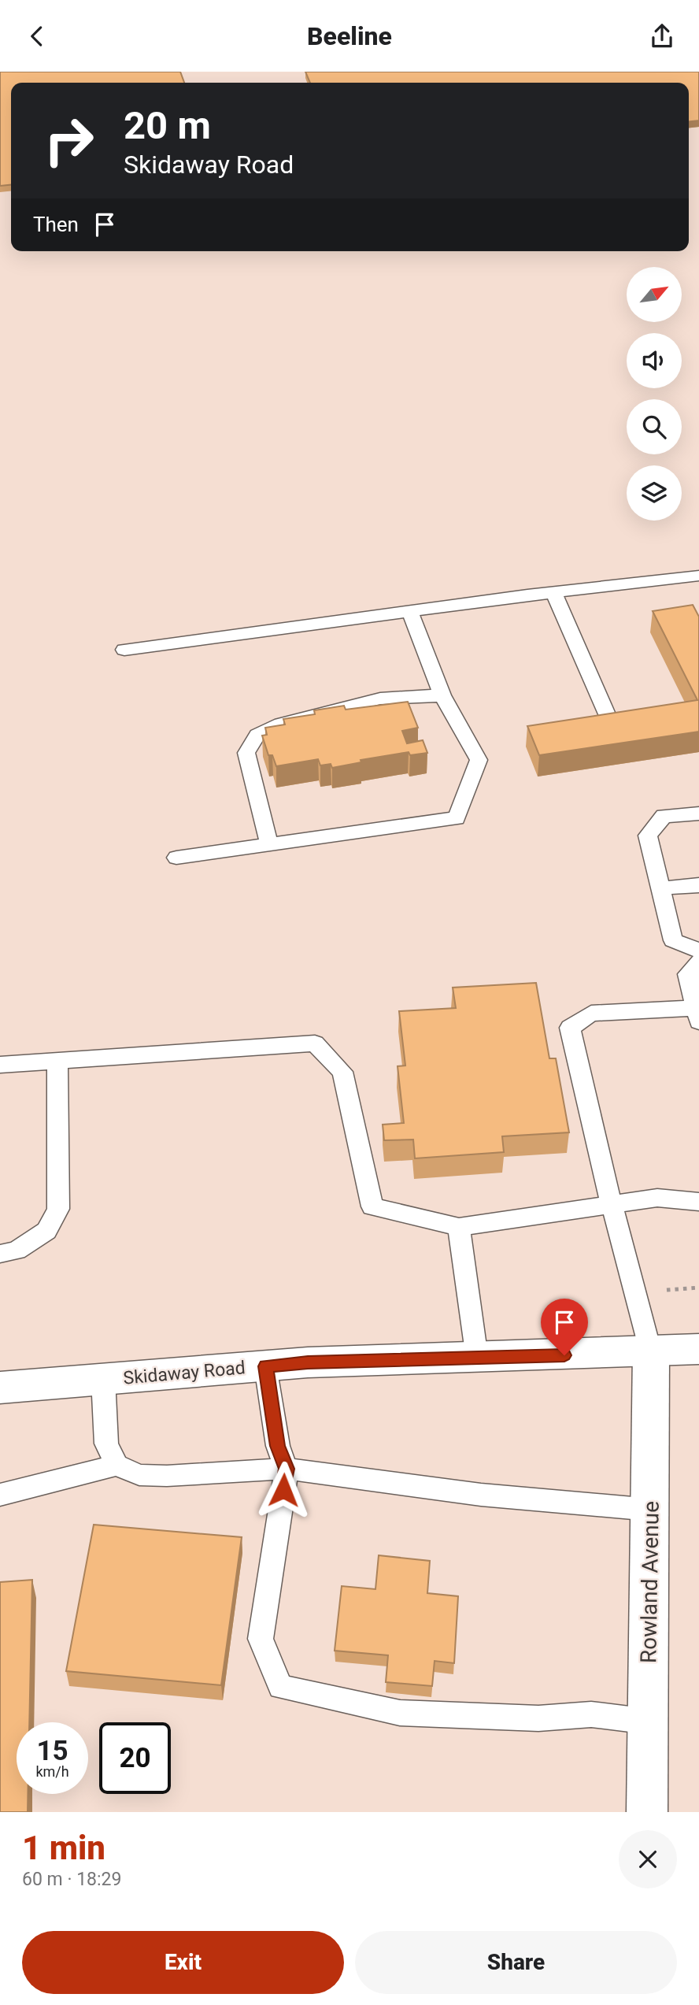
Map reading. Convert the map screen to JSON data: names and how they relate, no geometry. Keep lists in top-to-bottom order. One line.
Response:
{"streets":{"main road":["Skidaway Road","Rowland Avenue"]},"crossings":[["Skidaway Road","Rowland Avenue"]],"north":"top right","page":{"header":"Beeline","turn":["20 m","Skidaway Road"],"then":"Then","speed":"15 km/h","limit":"20","heading":["1 min","60 m · 18:29"],"buttons":["Exit","Share"]}}
